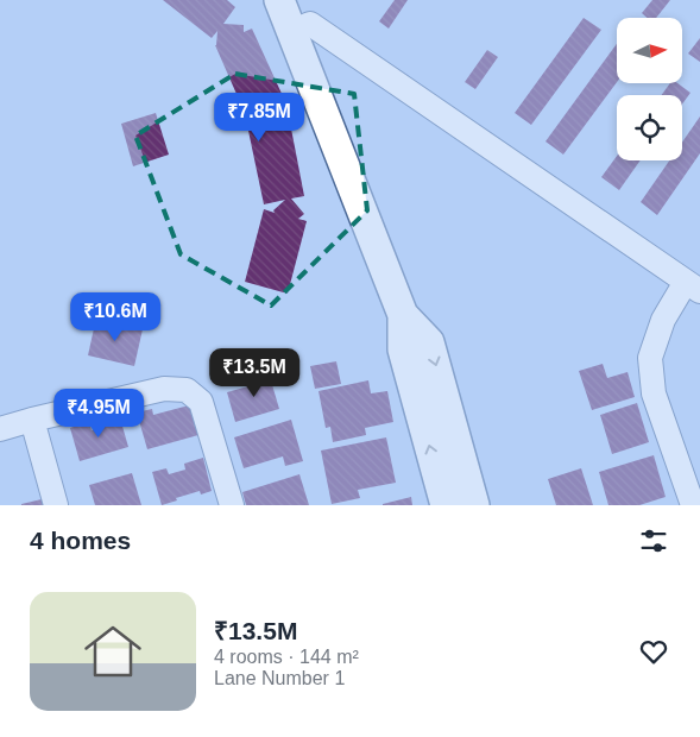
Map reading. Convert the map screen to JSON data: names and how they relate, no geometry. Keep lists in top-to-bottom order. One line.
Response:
{"north":"right","page":{"price":["₹7.85M","₹10.6M","₹13.5M","₹4.95M"],"heading":"4 homes","list":[{"name":"₹13.5M","note":"4 rooms · 144 m² · Lane Number 1"}]}}
